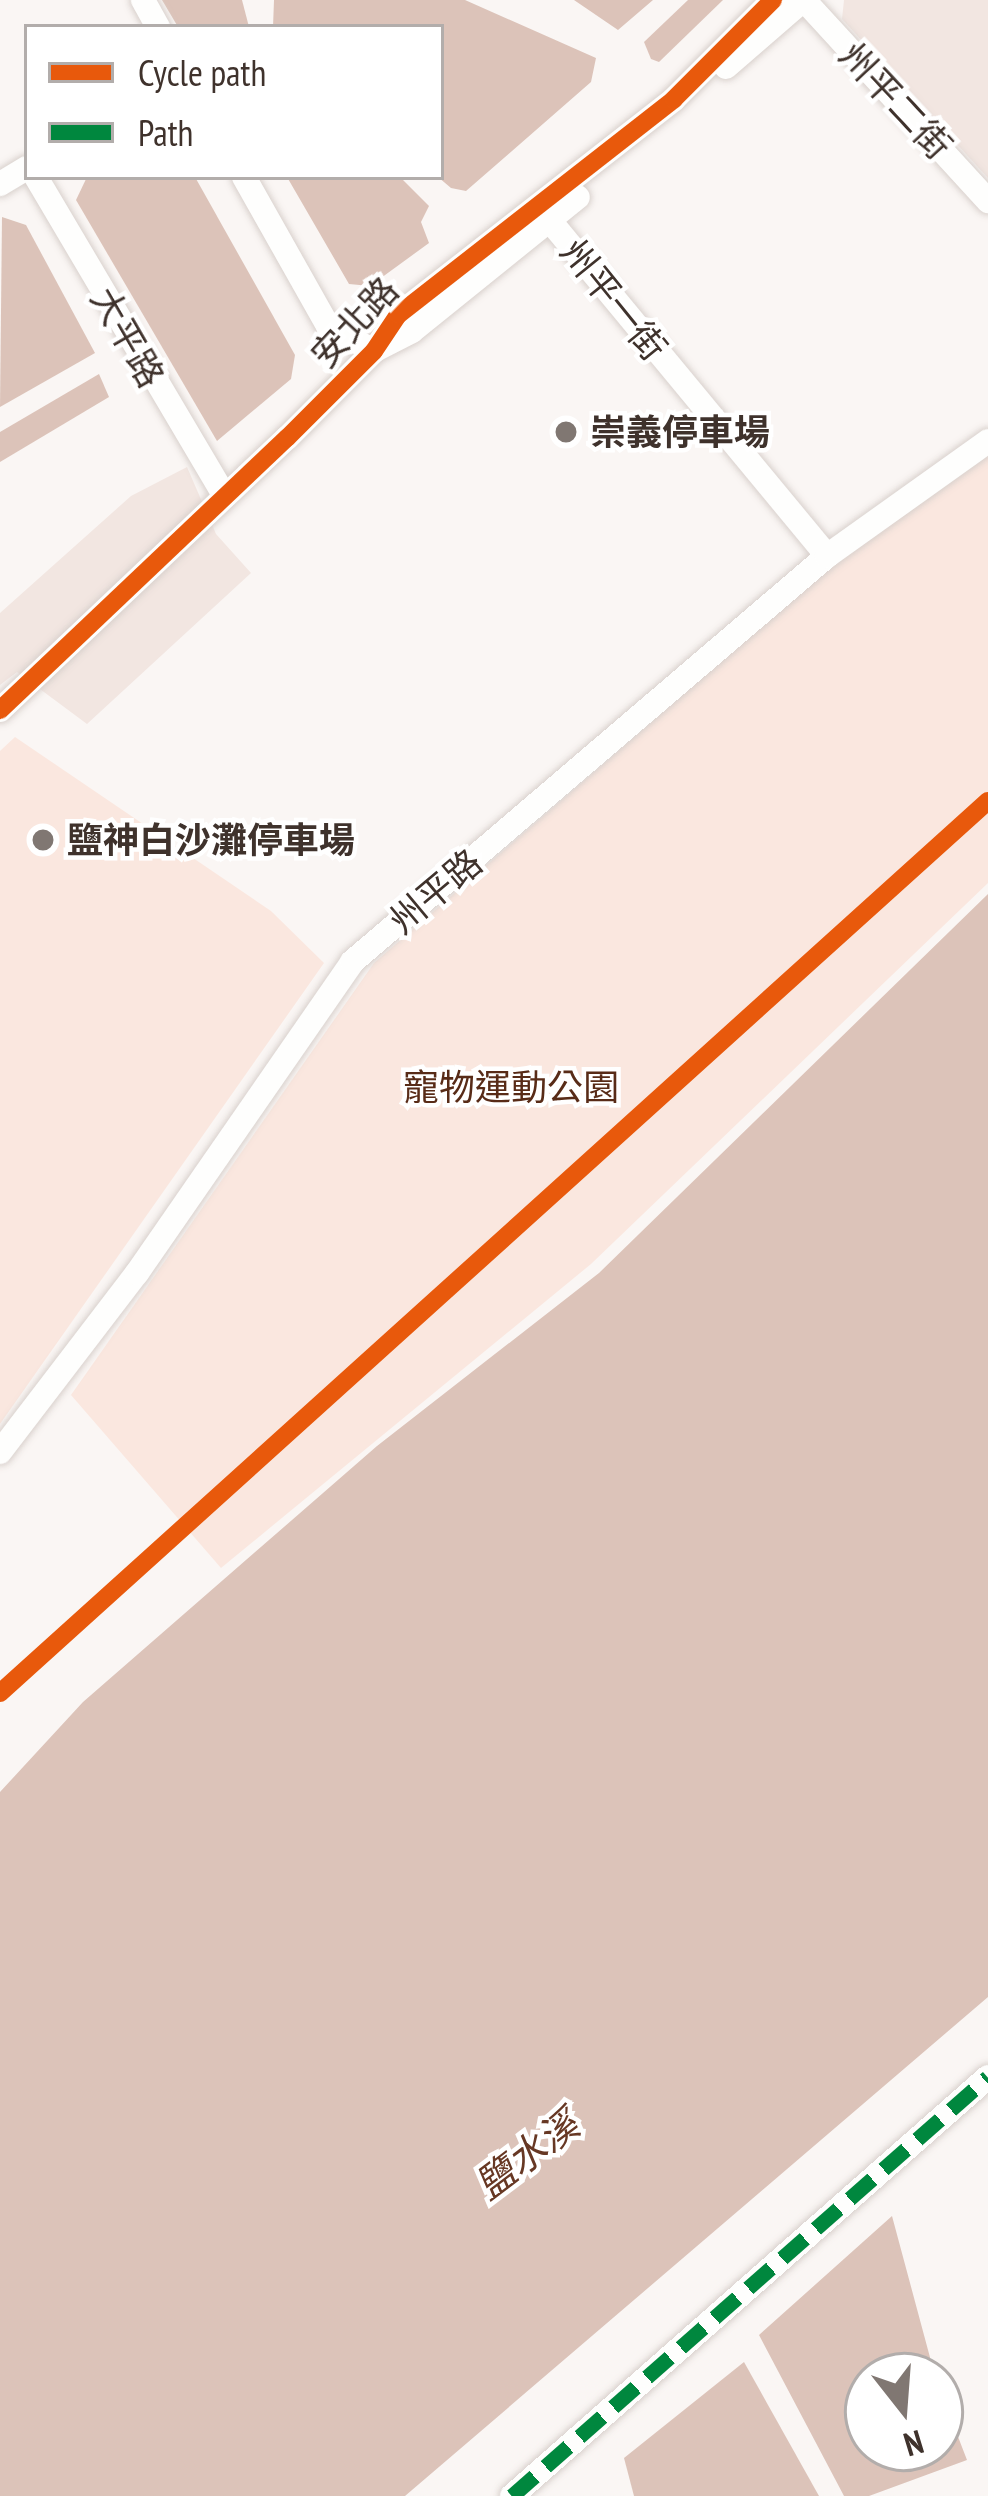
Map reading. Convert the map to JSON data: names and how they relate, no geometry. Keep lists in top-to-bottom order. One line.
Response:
{"streets":{"street":["州平二街","州平一街","安北路","大平路","州平路"]},"crossings":[["州平二街","安北路"],["州平一街","安北路"],["州平一街","州平路"],["安北路","大平路"]],"water":["鹽水溪"],"parks":["寵物運動公園"],"places":["崇義停車場","鹽神白沙灘停車場"],"legend":["Cycle path","Path"],"north":"bottom"}
